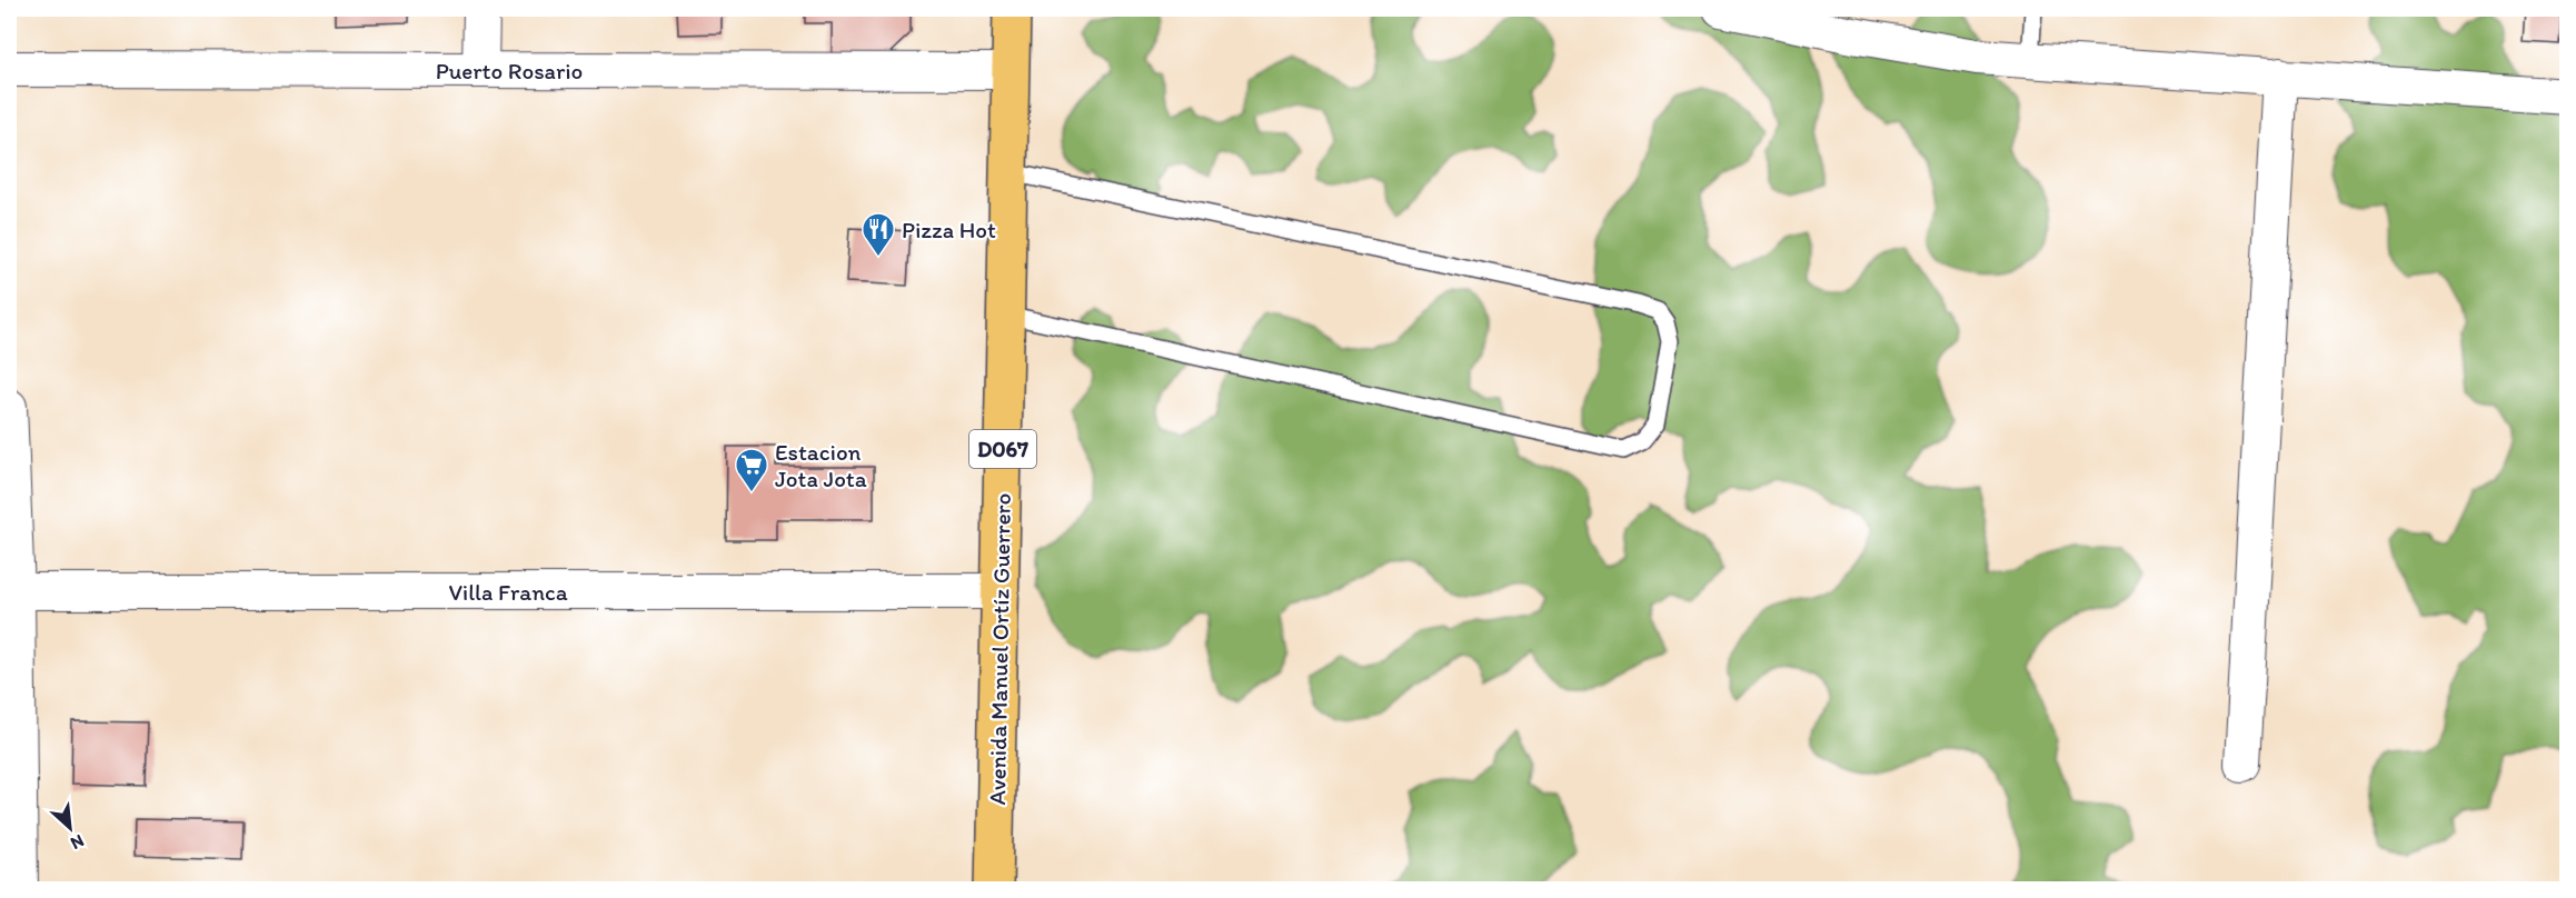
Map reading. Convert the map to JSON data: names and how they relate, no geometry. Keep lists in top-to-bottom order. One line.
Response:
{"streets":{"main road":["D067","Avenida Manuel Ortíz Guerrero"],"street":["Puerto Rosario","Villa Franca"]},"crossings":[["Puerto Rosario","Avenida Manuel Ortíz Guerrero"],["Villa Franca","Avenida Manuel Ortíz Guerrero"]],"places":{"restaurant":["Pizza Hot"],"supermarket":["Estacion Jota Jota"]},"north":"bottom right"}
